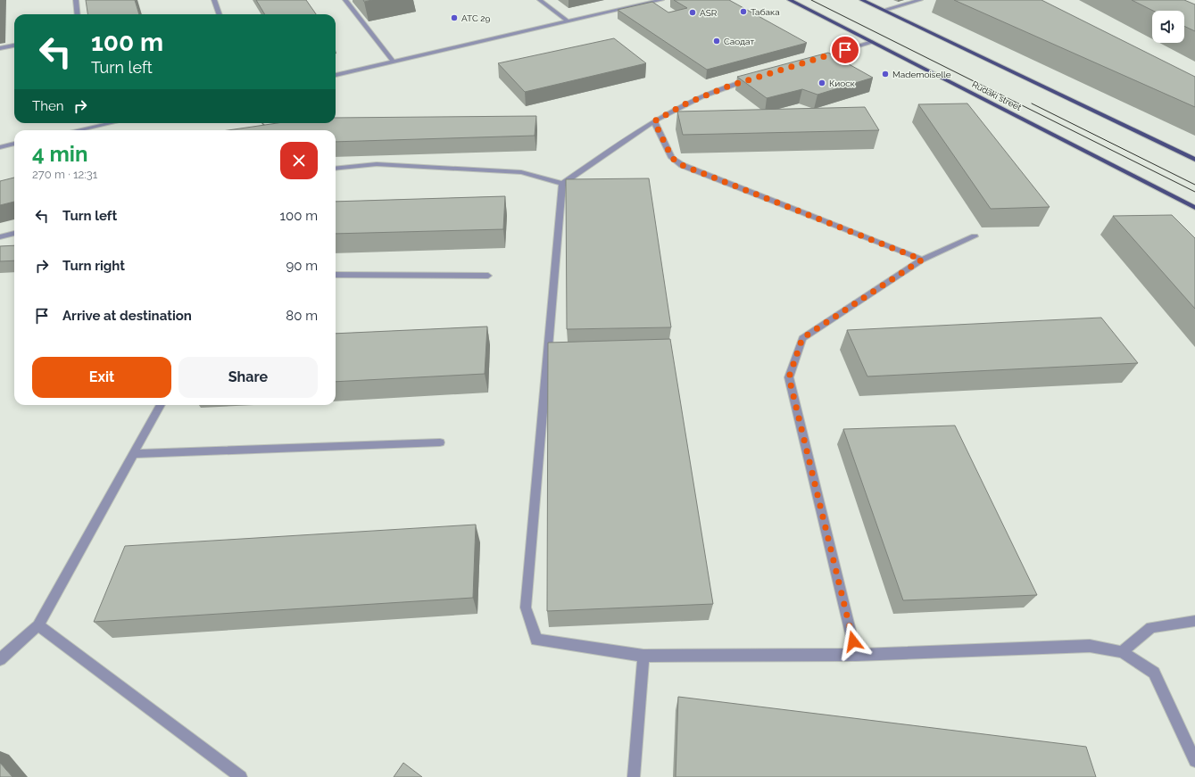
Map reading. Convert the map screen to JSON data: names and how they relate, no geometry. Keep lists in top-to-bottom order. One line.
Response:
{"streets":{"main road":["Rudaki street"]},"places":["Табака","ASR","АТС 29","Саодат","Mademoiselle","Киоск"],"page":{"turn":["100 m","Turn left"],"then":"Then","heading":["4 min","270 m · 12:31"],"list":[{"name":"Turn left","value":"100 m"},{"name":"Turn right","value":"90 m"},{"name":"Arrive at destination","value":"80 m"}],"buttons":["Exit","Share"]}}
